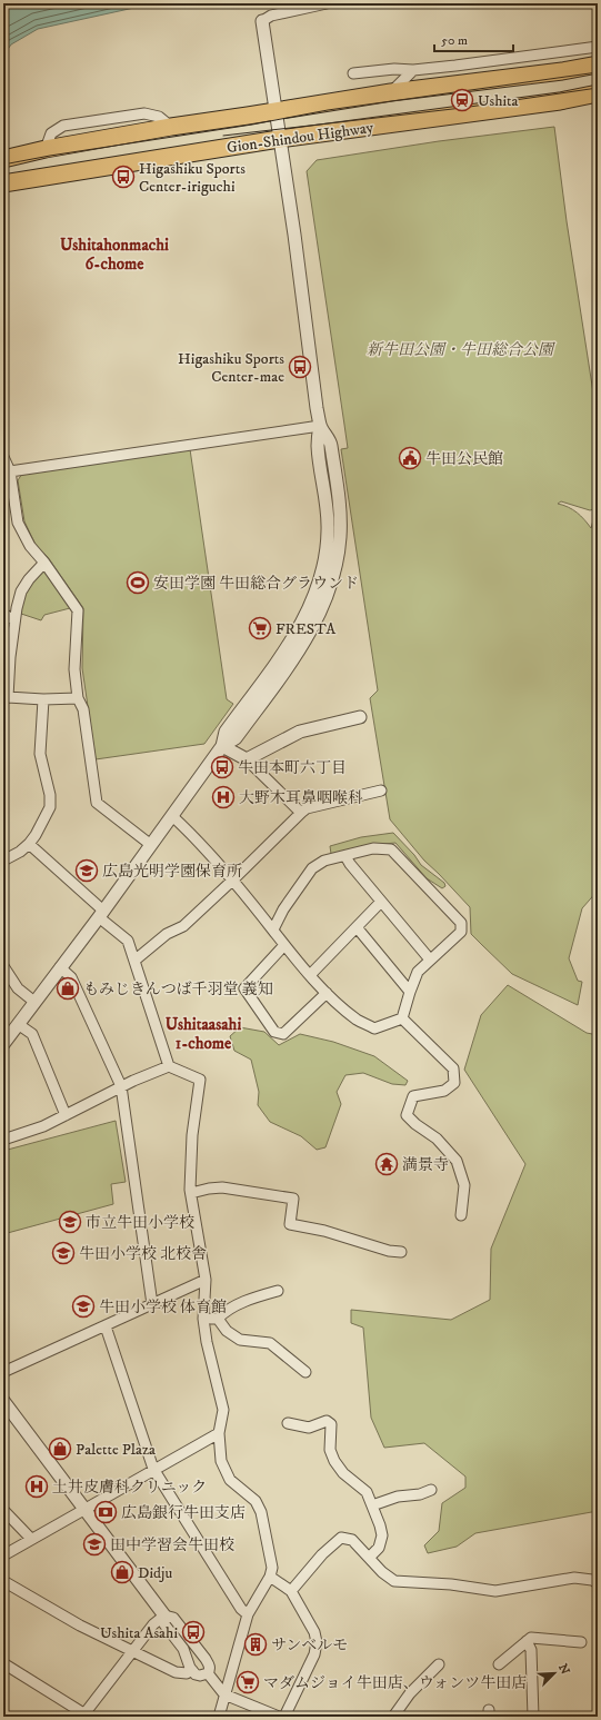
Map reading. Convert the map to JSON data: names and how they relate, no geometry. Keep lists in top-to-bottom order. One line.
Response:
{"streets":{"highway":["Gion-Shindou Highway"]},"districts":["Ushitahonmachi 6-chome","Ushitaasahi 1-chome"],"parks":["新牛田公園・牛田総合公園"],"places":{"station":["Ushita"],"bus stop":["Higashiku Sports Center-iriguchi","Higashiku Sports Center-mae","牛田本町六丁目","Ushita Asahi"],"public building":["牛田公民館"],"sports":["安田学園 牛田総合グラウンド"],"supermarket":["FRESTA","マダムジョイ牛田店、ウォンツ牛田店"],"hospital":["大野木耳鼻咽喉科","土井皮膚科クリニック"],"school or university":["広島光明学園保育所","市立牛田小学校","牛田小学校 北校舎","牛田小学校 体育館","田中学習会牛田校"],"shop":["もみじきんつば千羽堂 義知","Palette Plaza","Didju"],"temple":["満景寺"],"bank":["広島銀行牛田支店"],"building":["サンベルモ"]},"scale_bar":"50 m","north":"top right"}
